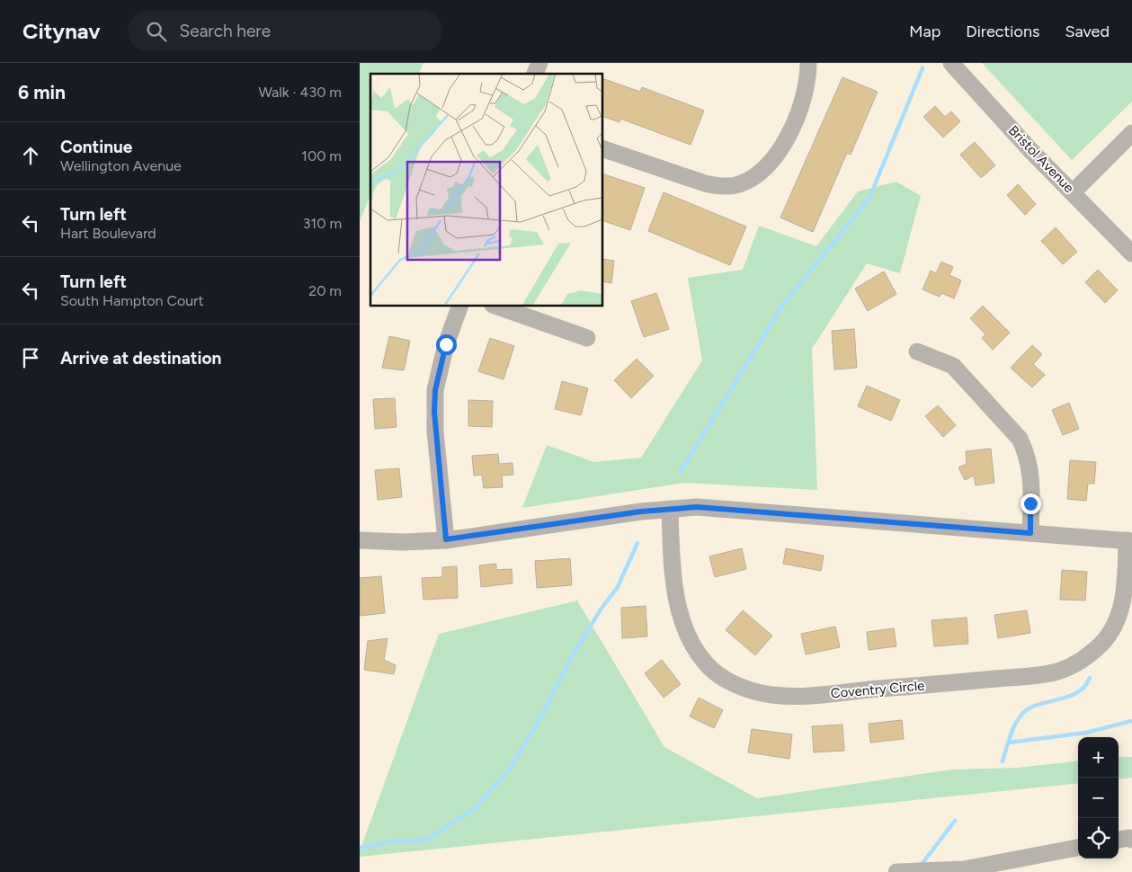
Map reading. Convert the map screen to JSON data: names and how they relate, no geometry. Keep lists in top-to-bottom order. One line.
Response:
{"streets":{"street":["Bristol Avenue","Coventry Circle"]},"page":{"header":"Citynav","search":"Search here","nav":["Map","Directions","Saved"],"heading":["6 min","Walk · 430 m"],"list":[["Continue","Wellington Avenue","100 m"],["Turn left","Hart Boulevard","310 m"],["Turn left","South Hampton Court","20 m"],"Arrive at destination"],"map_buttons":["+","−"]}}
